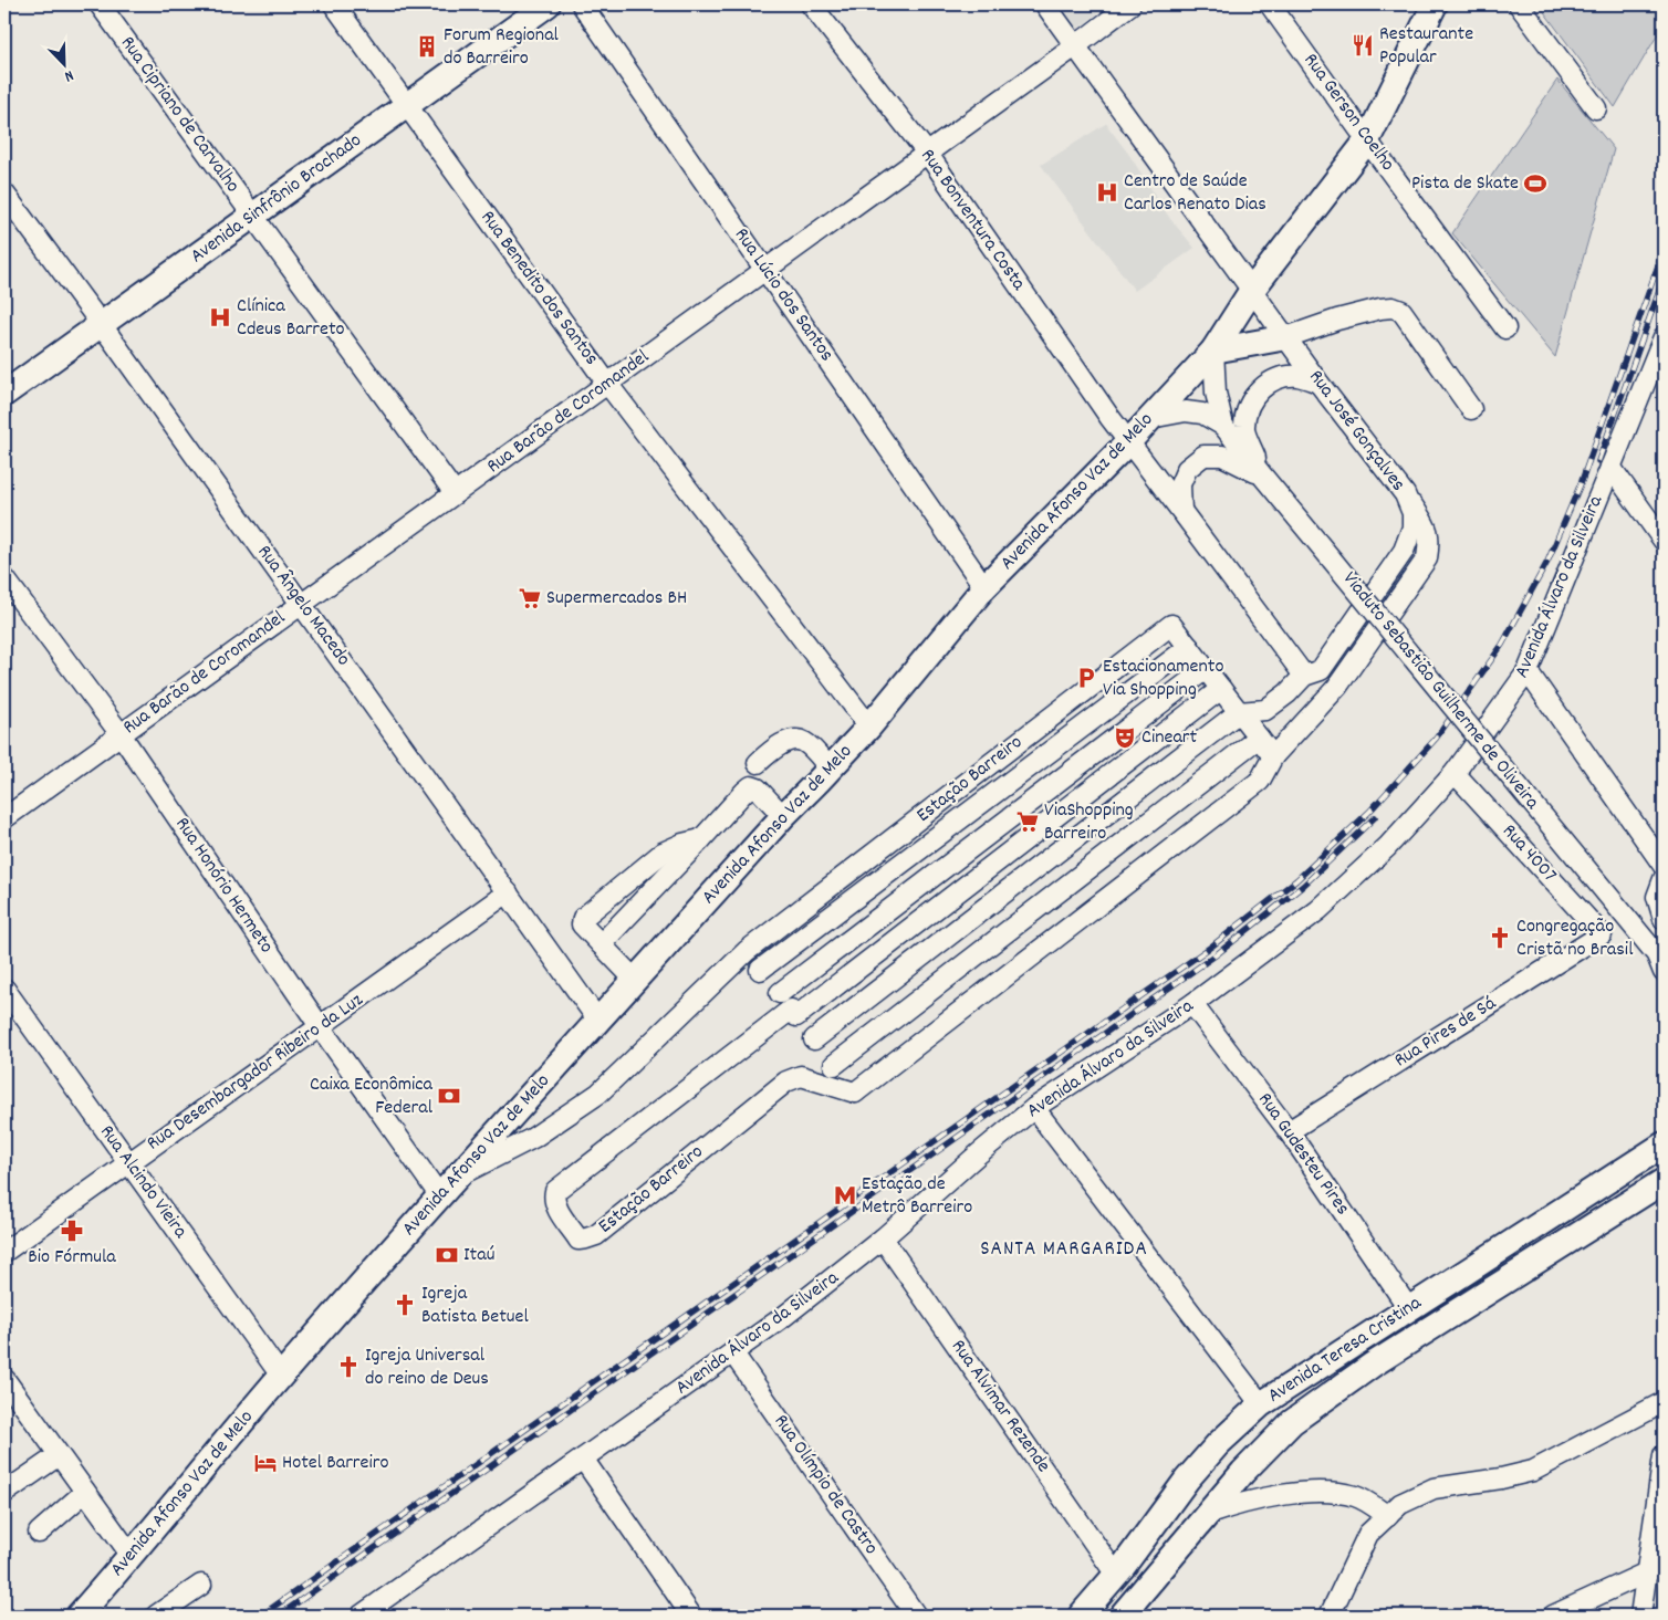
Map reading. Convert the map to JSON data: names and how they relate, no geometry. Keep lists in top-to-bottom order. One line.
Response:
{"streets":{"main road":["Avenida Sinfrônio Brochado","Avenida Afonso Vaz de Melo","Avenida Teresa Cristina"],"street":["Rua Gerson Coelho","Rua Cipriano de Carvalho","Rua Bonventura Costa","Rua Benedito dos Santos","Rua Lúcio dos Santos","Rua Barão de Coromandel","Rua José Gonçalves","Avenida Álvaro da Silveira","Rua Ângelo Macedo","Viaduto Sebastião Guilherme de Oliveira","Estação Barreiro","Rua 4007","Rua Honório Hermeto","Rua Pires de Sá","Rua Desembargador Ribeiro da Luz","Rua Gudesteu Pires","Rua Alcindo Vieira","Rua Alvimar Rezende","Rua Olímpio de Castro"]},"crossings":[["Rua Gerson Coelho","Avenida Afonso Vaz de Melo"],["Rua Cipriano de Carvalho","Avenida Sinfrônio Brochado"],["Rua Cipriano de Carvalho","Rua Barão de Coromandel"],["Avenida Sinfrônio Brochado","Rua Benedito dos Santos"],["Avenida Sinfrônio Brochado","Rua Ângelo Macedo"],["Rua Bonventura Costa","Rua Barão de Coromandel"],["Rua Bonventura Costa","Avenida Afonso Vaz de Melo"],["Rua Benedito dos Santos","Rua Barão de Coromandel"],["Rua Benedito dos Santos","Avenida Afonso Vaz de Melo"],["Rua Lúcio dos Santos","Rua Barão de Coromandel"],["Rua Lúcio dos Santos","Avenida Afonso Vaz de Melo"],["Rua Barão de Coromandel","Rua José Gonçalves"],["Rua Barão de Coromandel","Rua Ângelo Macedo"],["Rua Barão de Coromandel","Rua Honório Hermeto"],["Rua José Gonçalves","Avenida Afonso Vaz de Melo"],["Avenida Afonso Vaz de Melo","Rua Ângelo Macedo"],["Avenida Afonso Vaz de Melo","Viaduto Sebastião Guilherme de Oliveira"],["Avenida Afonso Vaz de Melo","Estação Barreiro"],["Avenida Afonso Vaz de Melo","Rua Honório Hermeto"],["Avenida Afonso Vaz de Melo","Rua Alcindo Vieira"],["Avenida Álvaro da Silveira","Rua 4007"],["Avenida Álvaro da Silveira","Rua Gudesteu Pires"],["Avenida Álvaro da Silveira","Rua Alvimar Rezende"],["Avenida Álvaro da Silveira","Rua Olímpio de Castro"],["Rua Ângelo Macedo","Rua Desembargador Ribeiro da Luz"],["Rua 4007","Rua Pires de Sá"],["Rua Honório Hermeto","Rua Desembargador Ribeiro da Luz"],["Rua Pires de Sá","Rua Gudesteu Pires"],["Rua Desembargador Ribeiro da Luz","Rua Alcindo Vieira"],["Rua Gudesteu Pires","Avenida Teresa Cristina"],["Avenida Teresa Cristina","Rua Alvimar Rezende"]],"districts":["SANTA MARGARIDA"],"places":{"restaurant":["Restaurante Popular"],"building":["Forum Regional do Barreiro"],"sports":["Pista de Skate"],"hospital":["Centro de Saúde Carlos Renato Dias","Clínica Cdeus Barreto"],"supermarket":["Supermercados BH","ViaShopping Barreiro"],"parking":["Estacionamento Via Shopping"],"theatre":["Cineart"],"church":["Congregação Cristã no Brasil","Igreja Batista Betuel","Igreja Universal do reino de Deus"],"bank":["Caixa Econômica Federal","Itaú"],"metro station":["Estação de Metrô Barreiro"],"pharmacy":["Bio Fórmula"],"hotel":["Hotel Barreiro"]},"north":"bottom right"}
